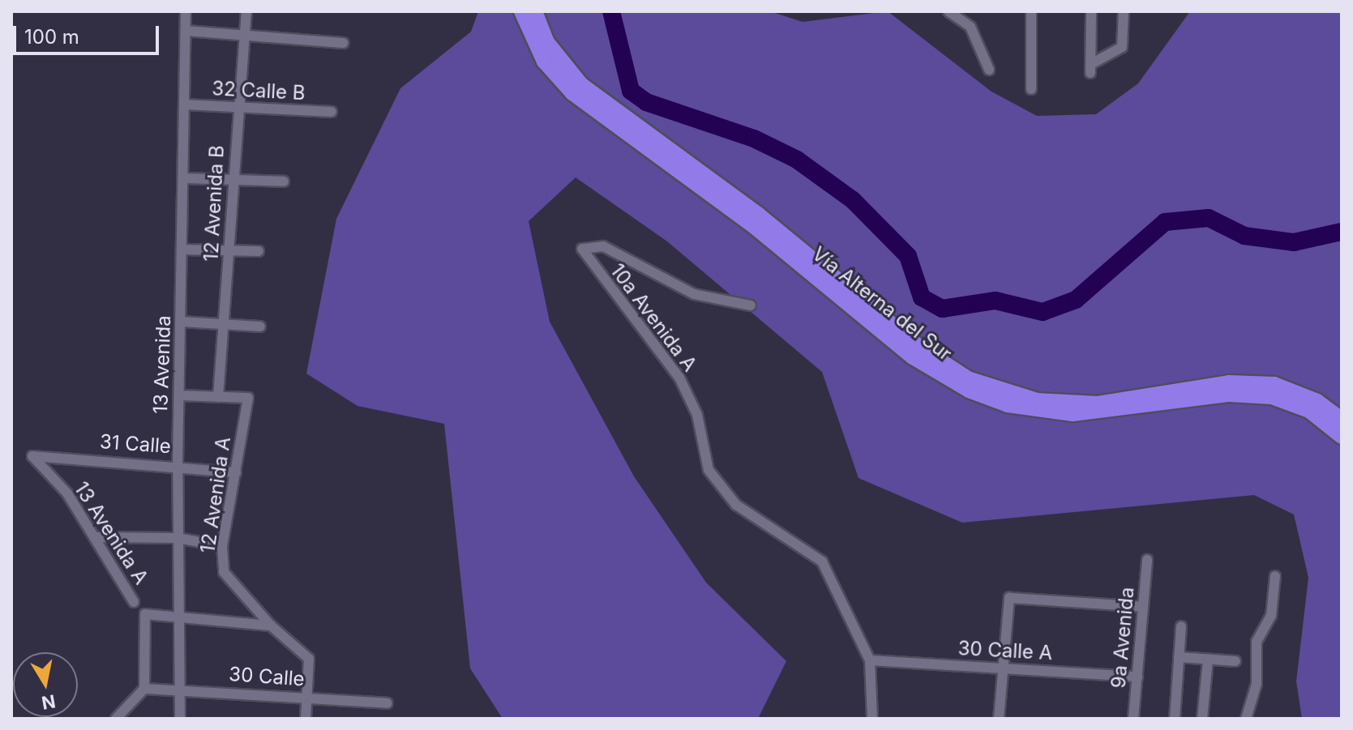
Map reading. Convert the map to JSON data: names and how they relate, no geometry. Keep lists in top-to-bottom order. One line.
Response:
{"streets":{"highway":["Vía Alterna del Sur"],"street":["32 Calle B","12 Avenida B","10a Avenida A","13 Avenida","31 Calle","12 Avenida A","13 Avenida A","9a Avenida","30 Calle A","30 Calle"]},"crossings":[["32 Calle B","12 Avenida B"],["32 Calle B","13 Avenida"],["12 Avenida B","12 Avenida A"],["10a Avenida A","30 Calle A"],["13 Avenida","31 Calle"],["13 Avenida","13 Avenida A"],["13 Avenida","30 Calle"],["31 Calle","12 Avenida A"],["31 Calle","13 Avenida A"],["12 Avenida A","30 Calle"],["13 Avenida A","30 Calle"],["9a Avenida","30 Calle A"]],"scale_bar":"100 m","north":"bottom"}
